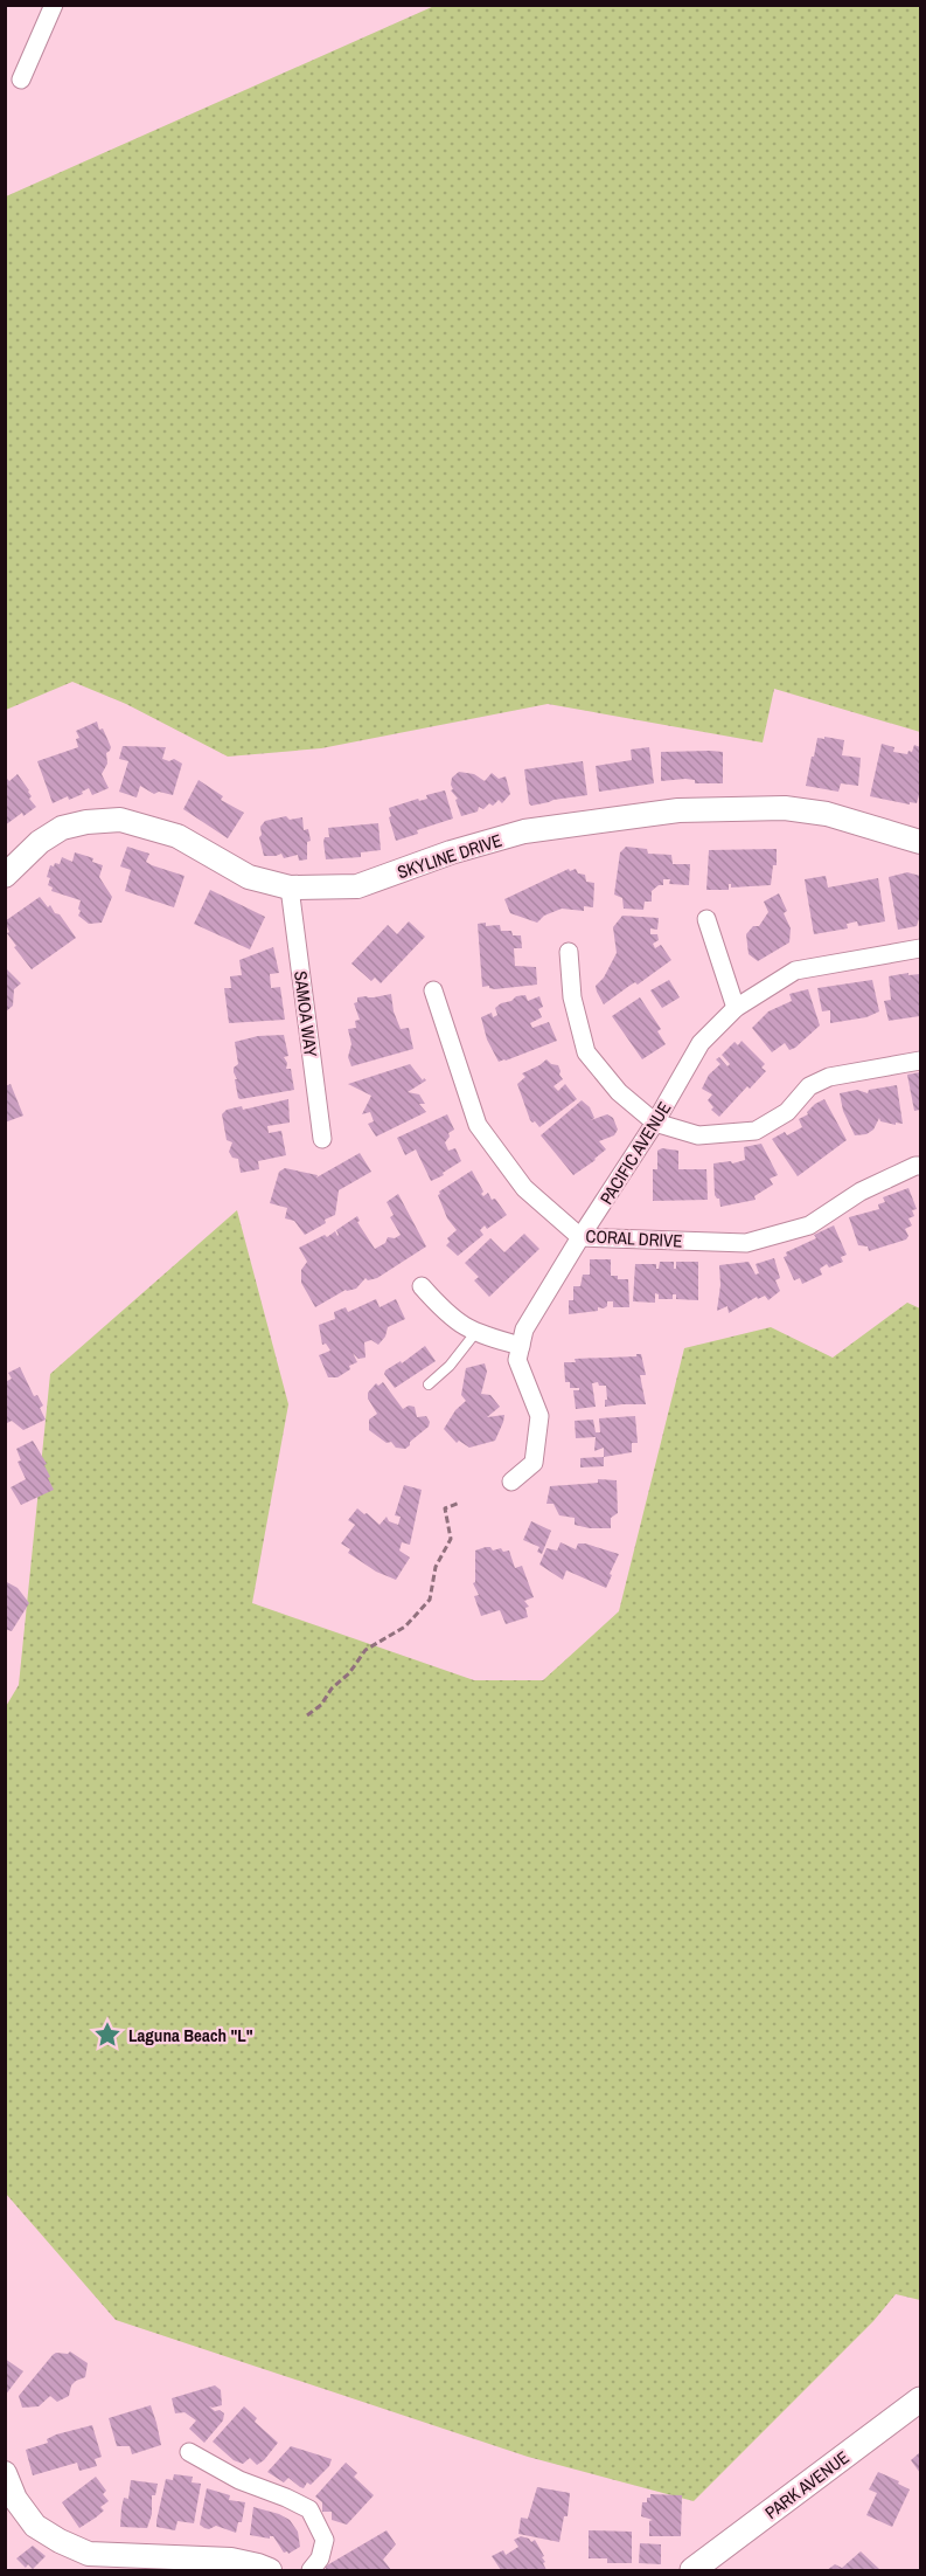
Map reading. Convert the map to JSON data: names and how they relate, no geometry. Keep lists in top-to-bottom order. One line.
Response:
{"streets":{"main road":["PARK AVENUE"],"street":["SKYLINE DRIVE","SAMOA WAY","PACIFIC AVENUE","CORAL DRIVE"]},"crossings":[["SKYLINE DRIVE","SAMOA WAY"],["PACIFIC AVENUE","CORAL DRIVE"]],"places":{"place":["Laguna Beach \"L\""]}}
